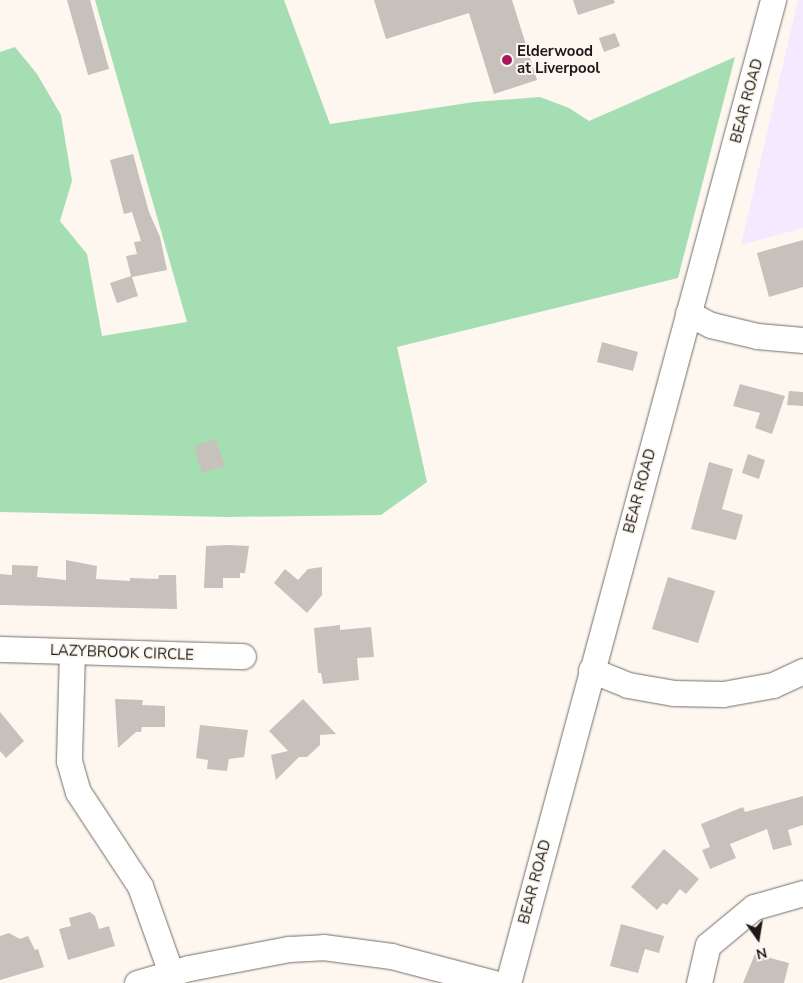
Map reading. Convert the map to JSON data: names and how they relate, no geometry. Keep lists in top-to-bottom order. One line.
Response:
{"streets":{"street":["BEAR ROAD","LAZYBROOK CIRCLE"]},"places":["Elderwood at Liverpool"],"north":"bottom"}
